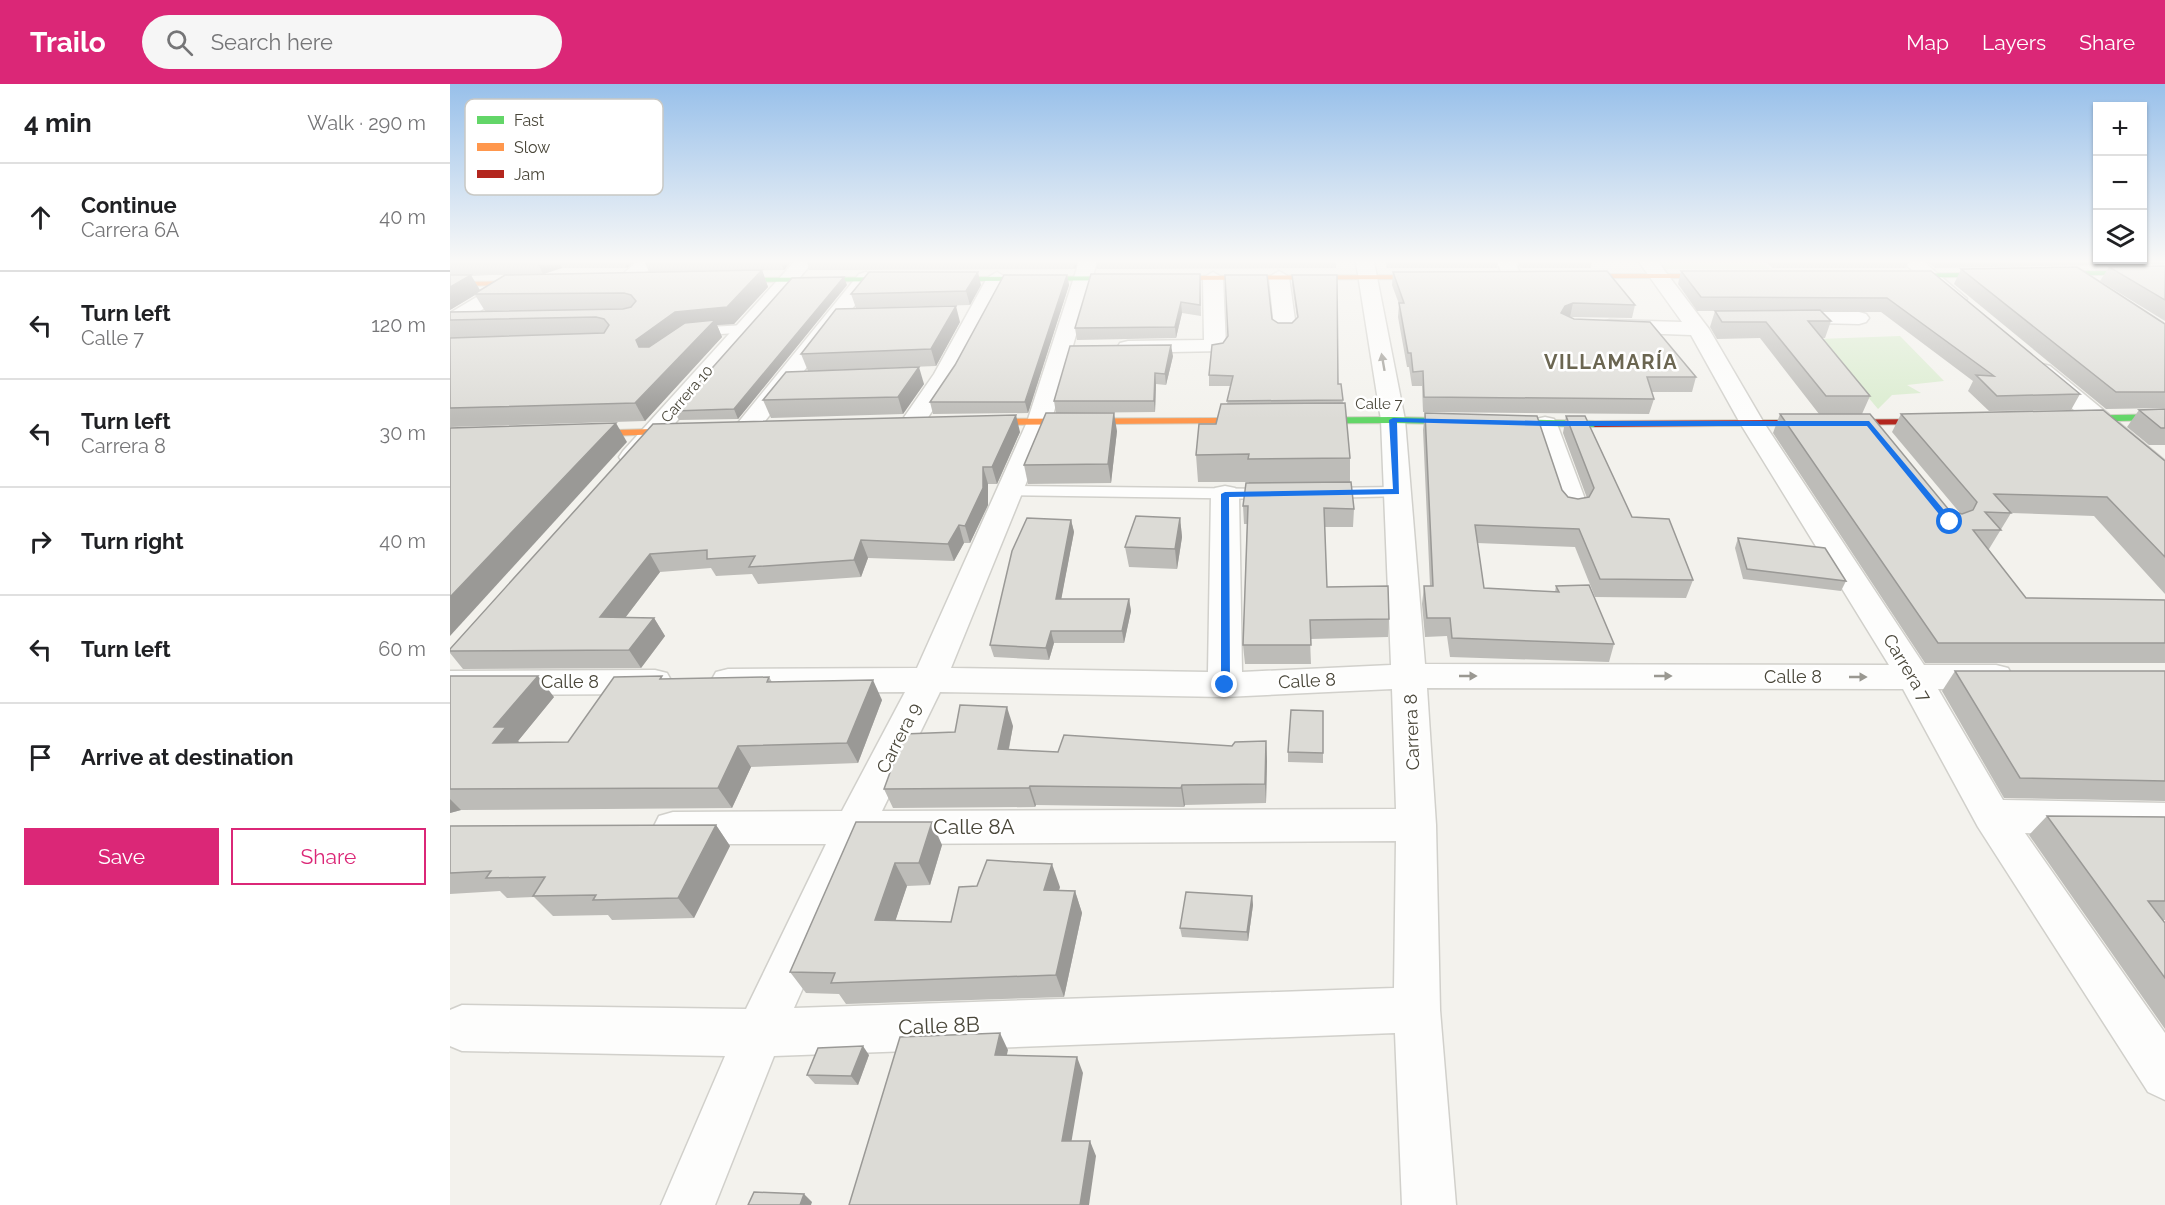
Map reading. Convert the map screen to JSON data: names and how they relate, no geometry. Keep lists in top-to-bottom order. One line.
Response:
{"streets":{"main road":["Calle 7"],"street":["Carrera 10","Carrera 7","Calle 8","Carrera 8","Carrera 9","Calle 8A","Calle 8B"]},"crossings":[["Calle 7","Carrera 7"],["Calle 7","Carrera 8"],["Calle 7","Carrera 9"],["Carrera 7","Calle 8"],["Calle 8","Carrera 8"],["Calle 8","Carrera 9"],["Carrera 8","Calle 8A"],["Carrera 8","Calle 8B"],["Carrera 9","Calle 8A"],["Carrera 9","Calle 8B"]],"districts":["VILLAMARÍA"],"legend":["Fast","Slow","Jam"],"page":{"header":"Trailo","search":"Search here","nav":["Map","Layers","Share"],"heading":["4 min","Walk · 290 m"],"map_buttons":["+","−"],"list":[["Continue","Carrera 6A","40 m"],["Turn left","Calle 7","120 m"],["Turn left","Carrera 8","30 m"],["Turn right","40 m"],["Turn left","60 m"],"Arrive at destination"],"buttons":["Save","Share"]}}
